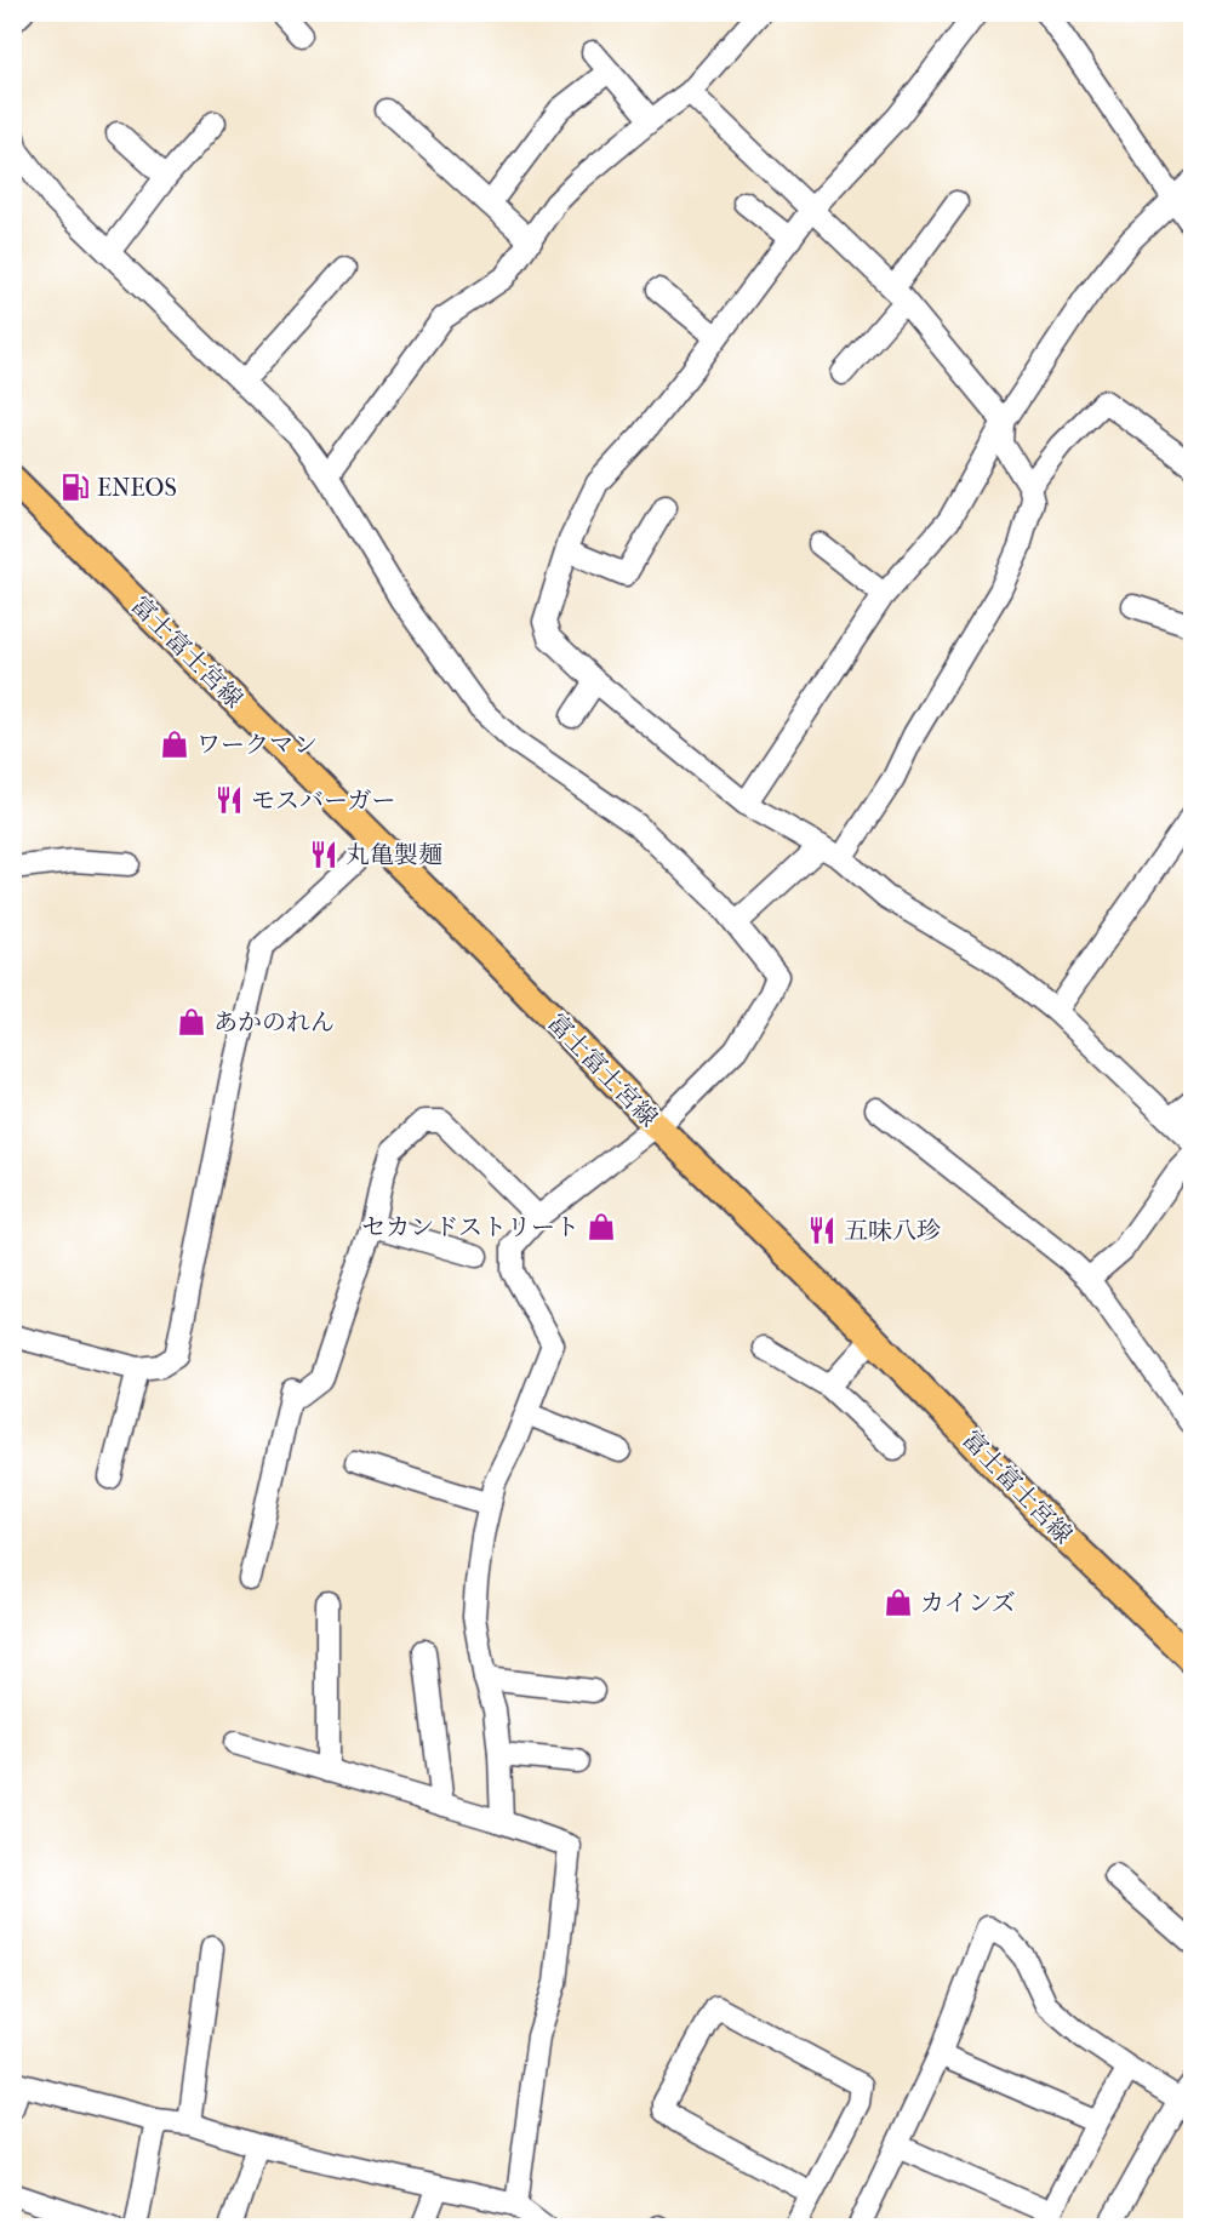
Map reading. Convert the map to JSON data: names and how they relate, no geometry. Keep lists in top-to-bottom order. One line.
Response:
{"streets":{"main road":["富士富士宮線"]},"places":{"fuel station":["ENEOS"],"shop":["ワークマン","あかのれん","セカンドストリート","カインズ"],"restaurant":["モスバーガー","丸亀製麺","五味八珍"]}}
